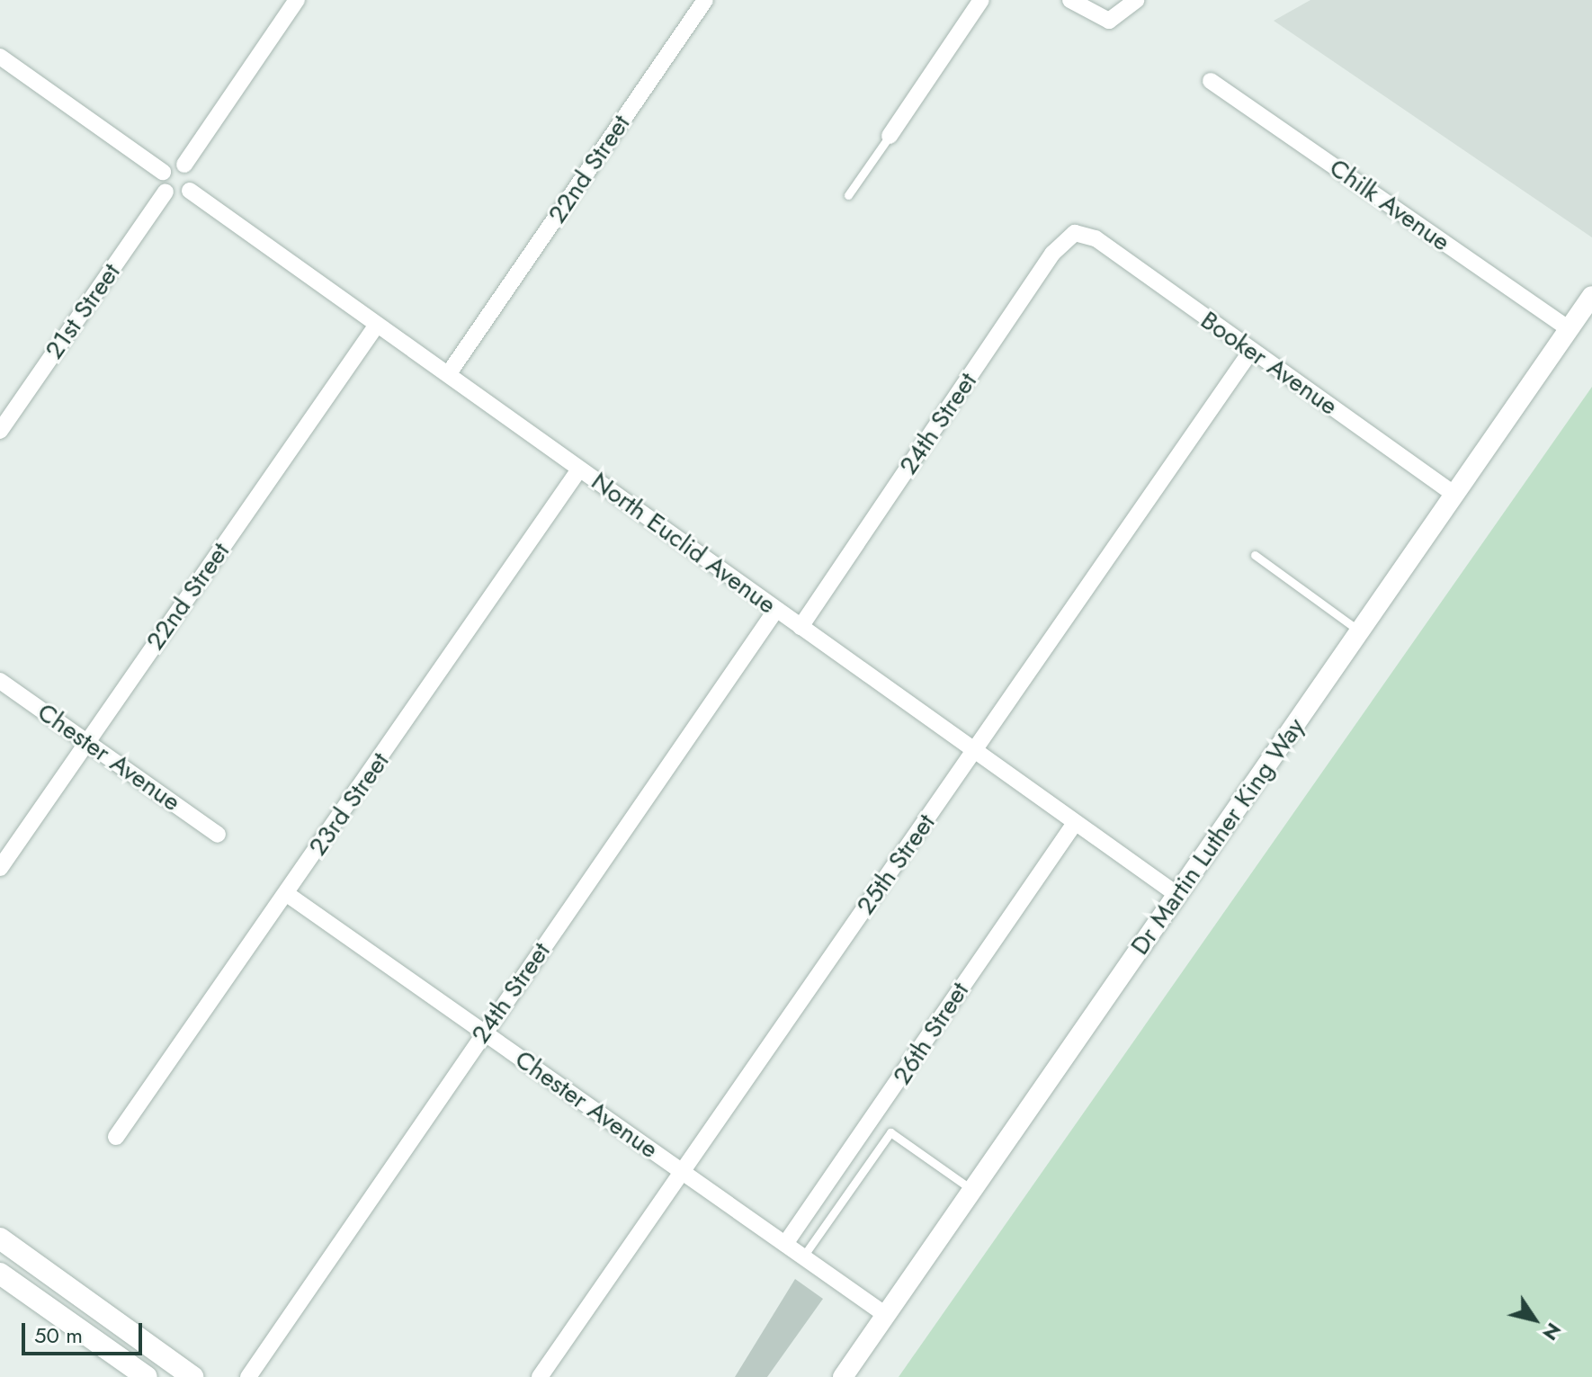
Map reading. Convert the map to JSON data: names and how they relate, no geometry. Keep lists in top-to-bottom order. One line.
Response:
{"streets":{"street":["22nd Street","Chilk Avenue","21st Street","Booker Avenue","24th Street","North Euclid Avenue","Chester Avenue","23rd Street","Dr Martin Luther King Way","25th Street","26th Street"]},"crossings":[["22nd Street","North Euclid Avenue"],["22nd Street","Chester Avenue"],["Chilk Avenue","Dr Martin Luther King Way"],["Booker Avenue","24th Street"],["Booker Avenue","Dr Martin Luther King Way"],["Booker Avenue","25th Street"],["24th Street","North Euclid Avenue"],["24th Street","Chester Avenue"],["North Euclid Avenue","23rd Street"],["North Euclid Avenue","Dr Martin Luther King Way"],["North Euclid Avenue","25th Street"],["North Euclid Avenue","26th Street"],["Chester Avenue","23rd Street"],["Chester Avenue","Dr Martin Luther King Way"],["Chester Avenue","25th Street"],["Chester Avenue","26th Street"]],"scale_bar":"50 m","north":"bottom right"}
